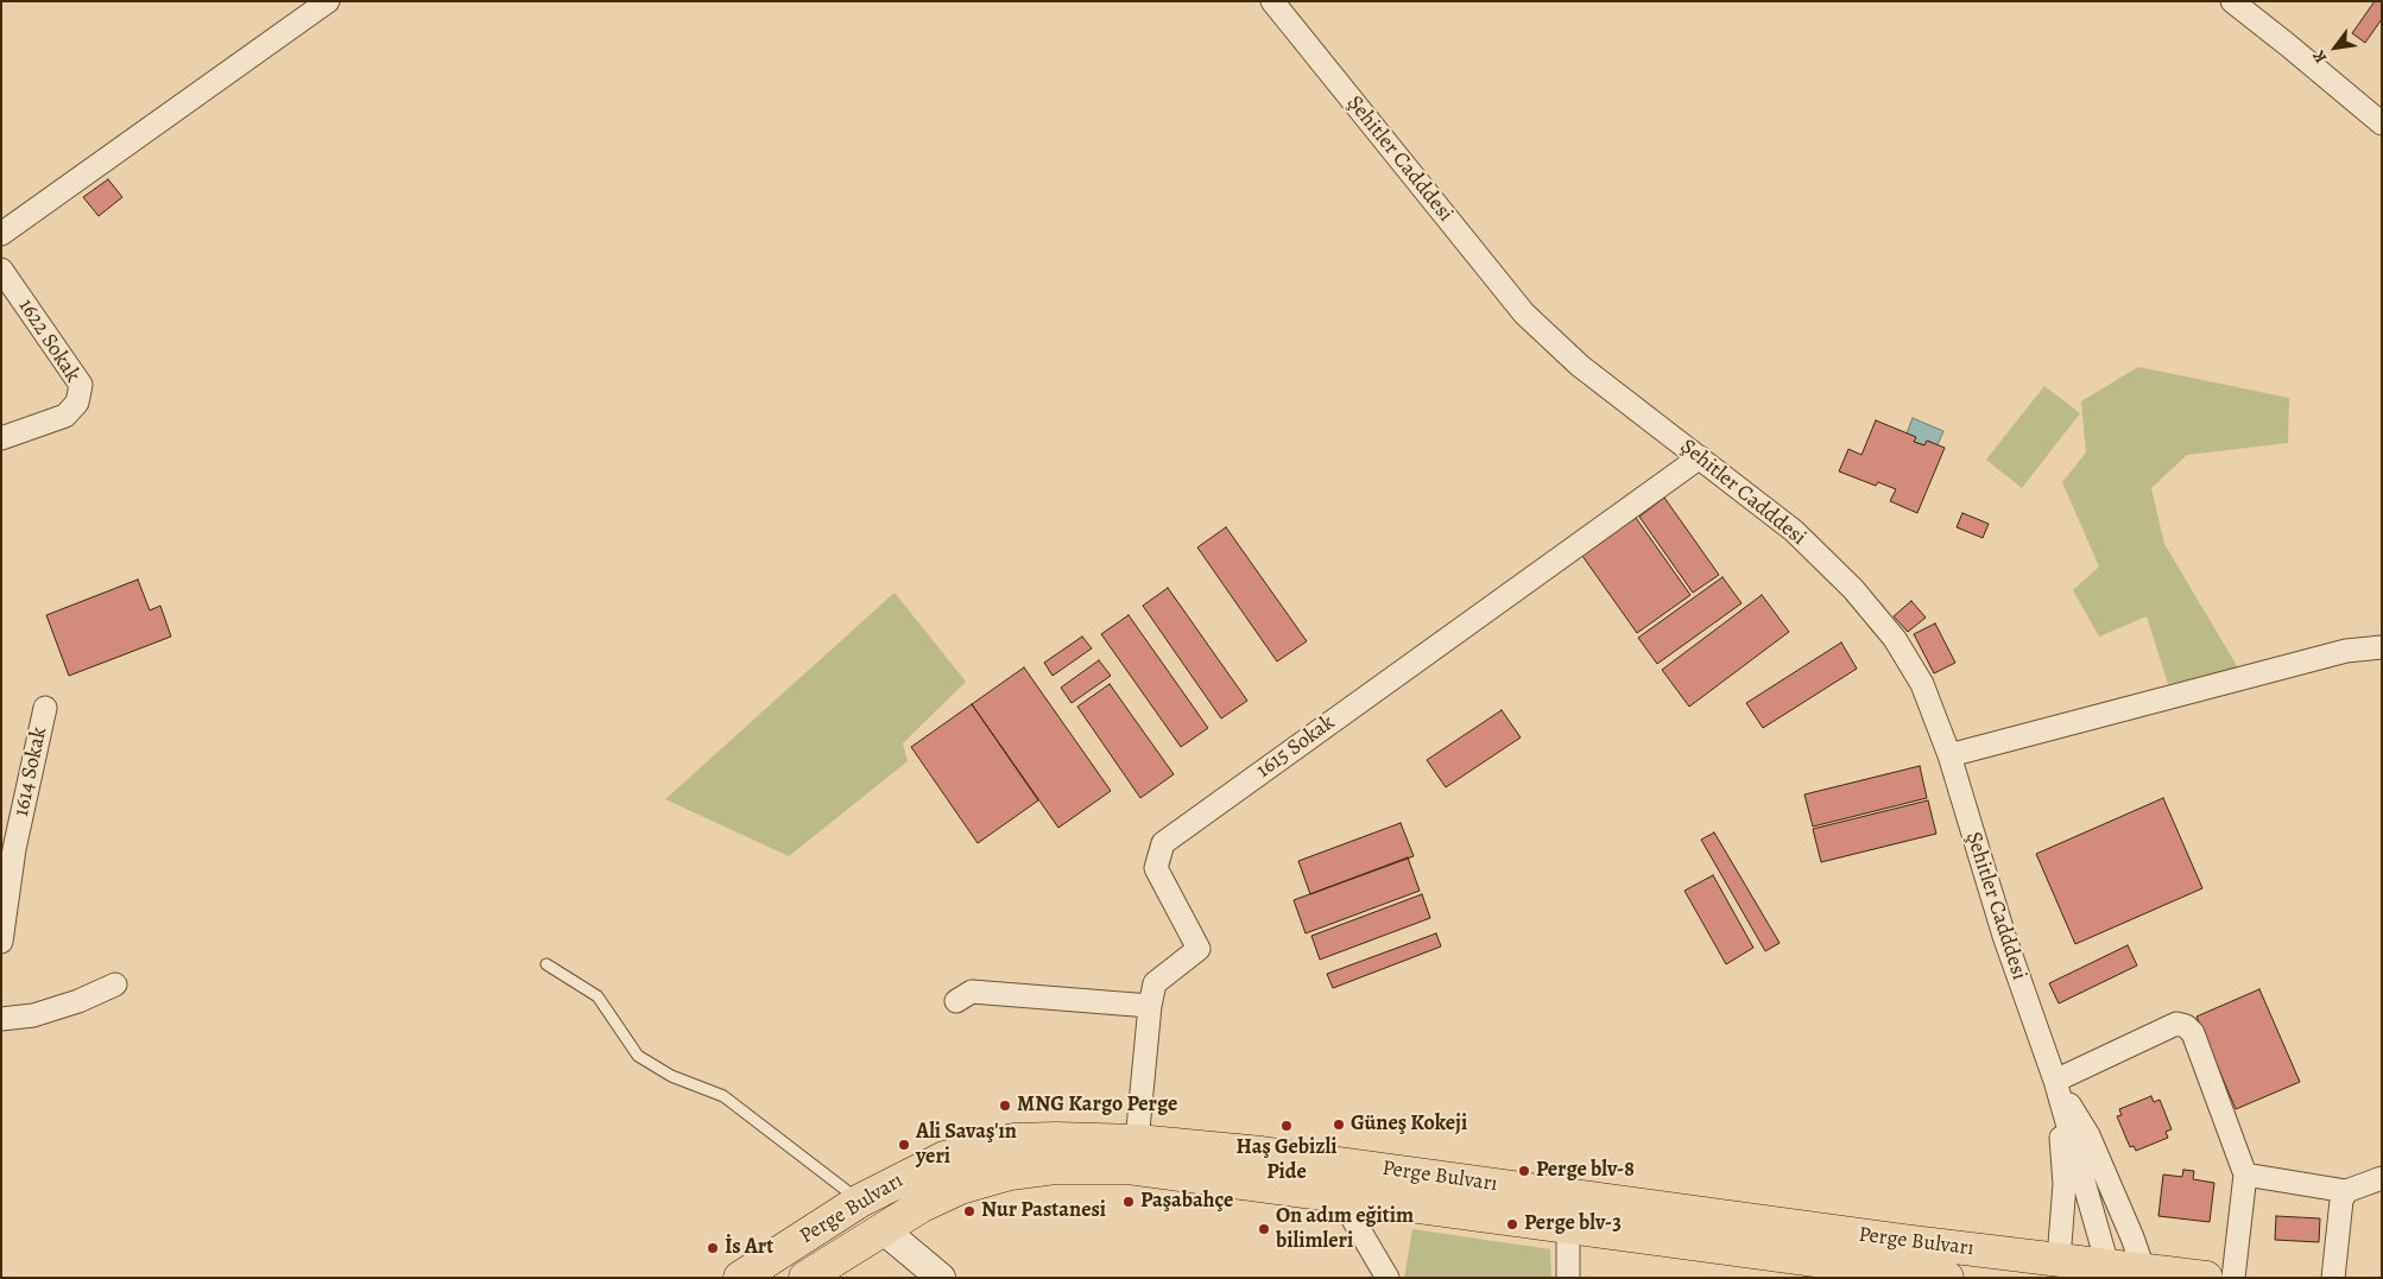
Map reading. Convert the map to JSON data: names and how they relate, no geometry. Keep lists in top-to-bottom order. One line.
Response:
{"streets":{"main road":["Perge Bulvarı"],"street":["Şehitler Cadddesi","1622 Sokak","1615 Sokak","1614 Sokak"]},"crossings":[["Şehitler Cadddesi","1615 Sokak"],["1615 Sokak","Perge Bulvarı"]],"places":["MNG Kargo Perge","Güneş Kokeji","Haş Gebizli Pide","Ali Savaş'ın yeri","Perge blv-8","Paşabahçe","Nur Pastanesi","Perge blv-3","On adım eğitim bilimleri","İs Art"],"north":"bottom left"}
